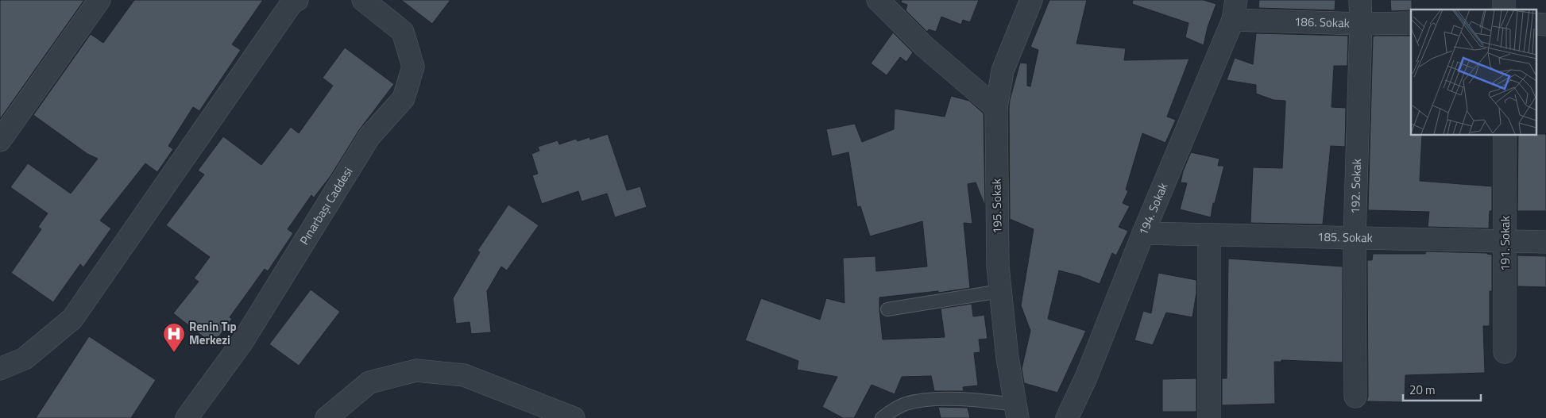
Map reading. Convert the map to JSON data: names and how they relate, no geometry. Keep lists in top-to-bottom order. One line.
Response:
{"streets":{"street":["186. Sokak","192. Sokak","Pınarbaşı Caddesi","195. Sokak","194. Sokak","185. Sokak","191. Sokak"]},"crossings":[["186. Sokak","192. Sokak"],["186. Sokak","194. Sokak"],["192. Sokak","185. Sokak"],["194. Sokak","185. Sokak"],["185. Sokak","191. Sokak"]],"places":{"hospital":["Renin Tıp Merkezi"]},"scale_bar":"20 m"}
